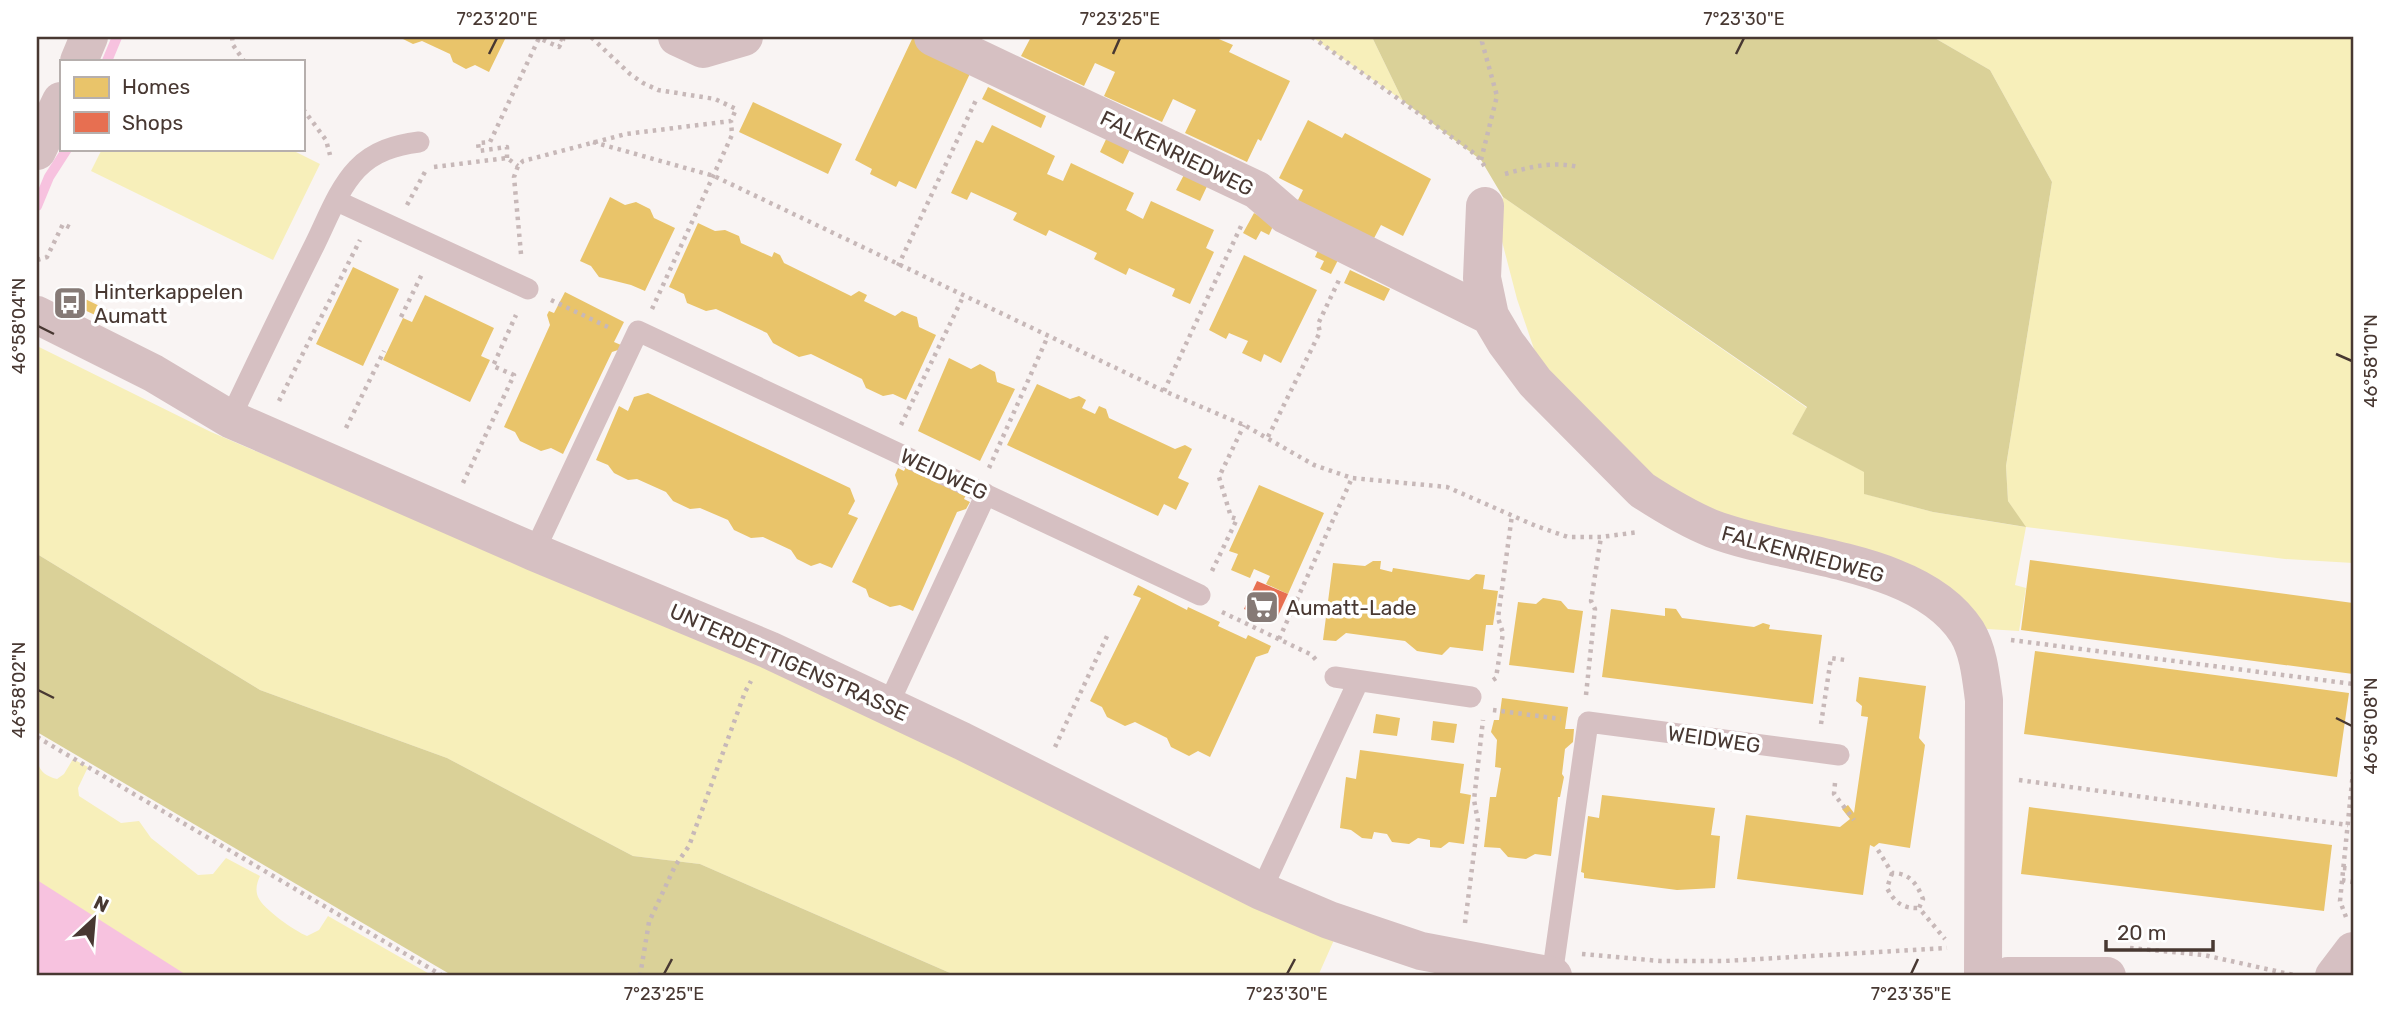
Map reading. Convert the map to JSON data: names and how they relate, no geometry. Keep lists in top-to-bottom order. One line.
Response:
{"streets":{"street":["FALKENRIEDWEG","UNTERDETTIGENSTRASSE"],"lane":["WEIDWEG"]},"places":{"bus stop":["Hinterkappelen Aumatt"],"supermarket":["Aumatt-Lade"]},"legend":["Homes","Shops"],"scale_bar":"20 m","north":"top right","coordinates":["7°23'20\"E","7°23'25\"E","7°23'30\"E","46°58'04\"N","46°58'10\"N","46°58'02\"N","46°58'08\"N","7°23'35\"E"]}
